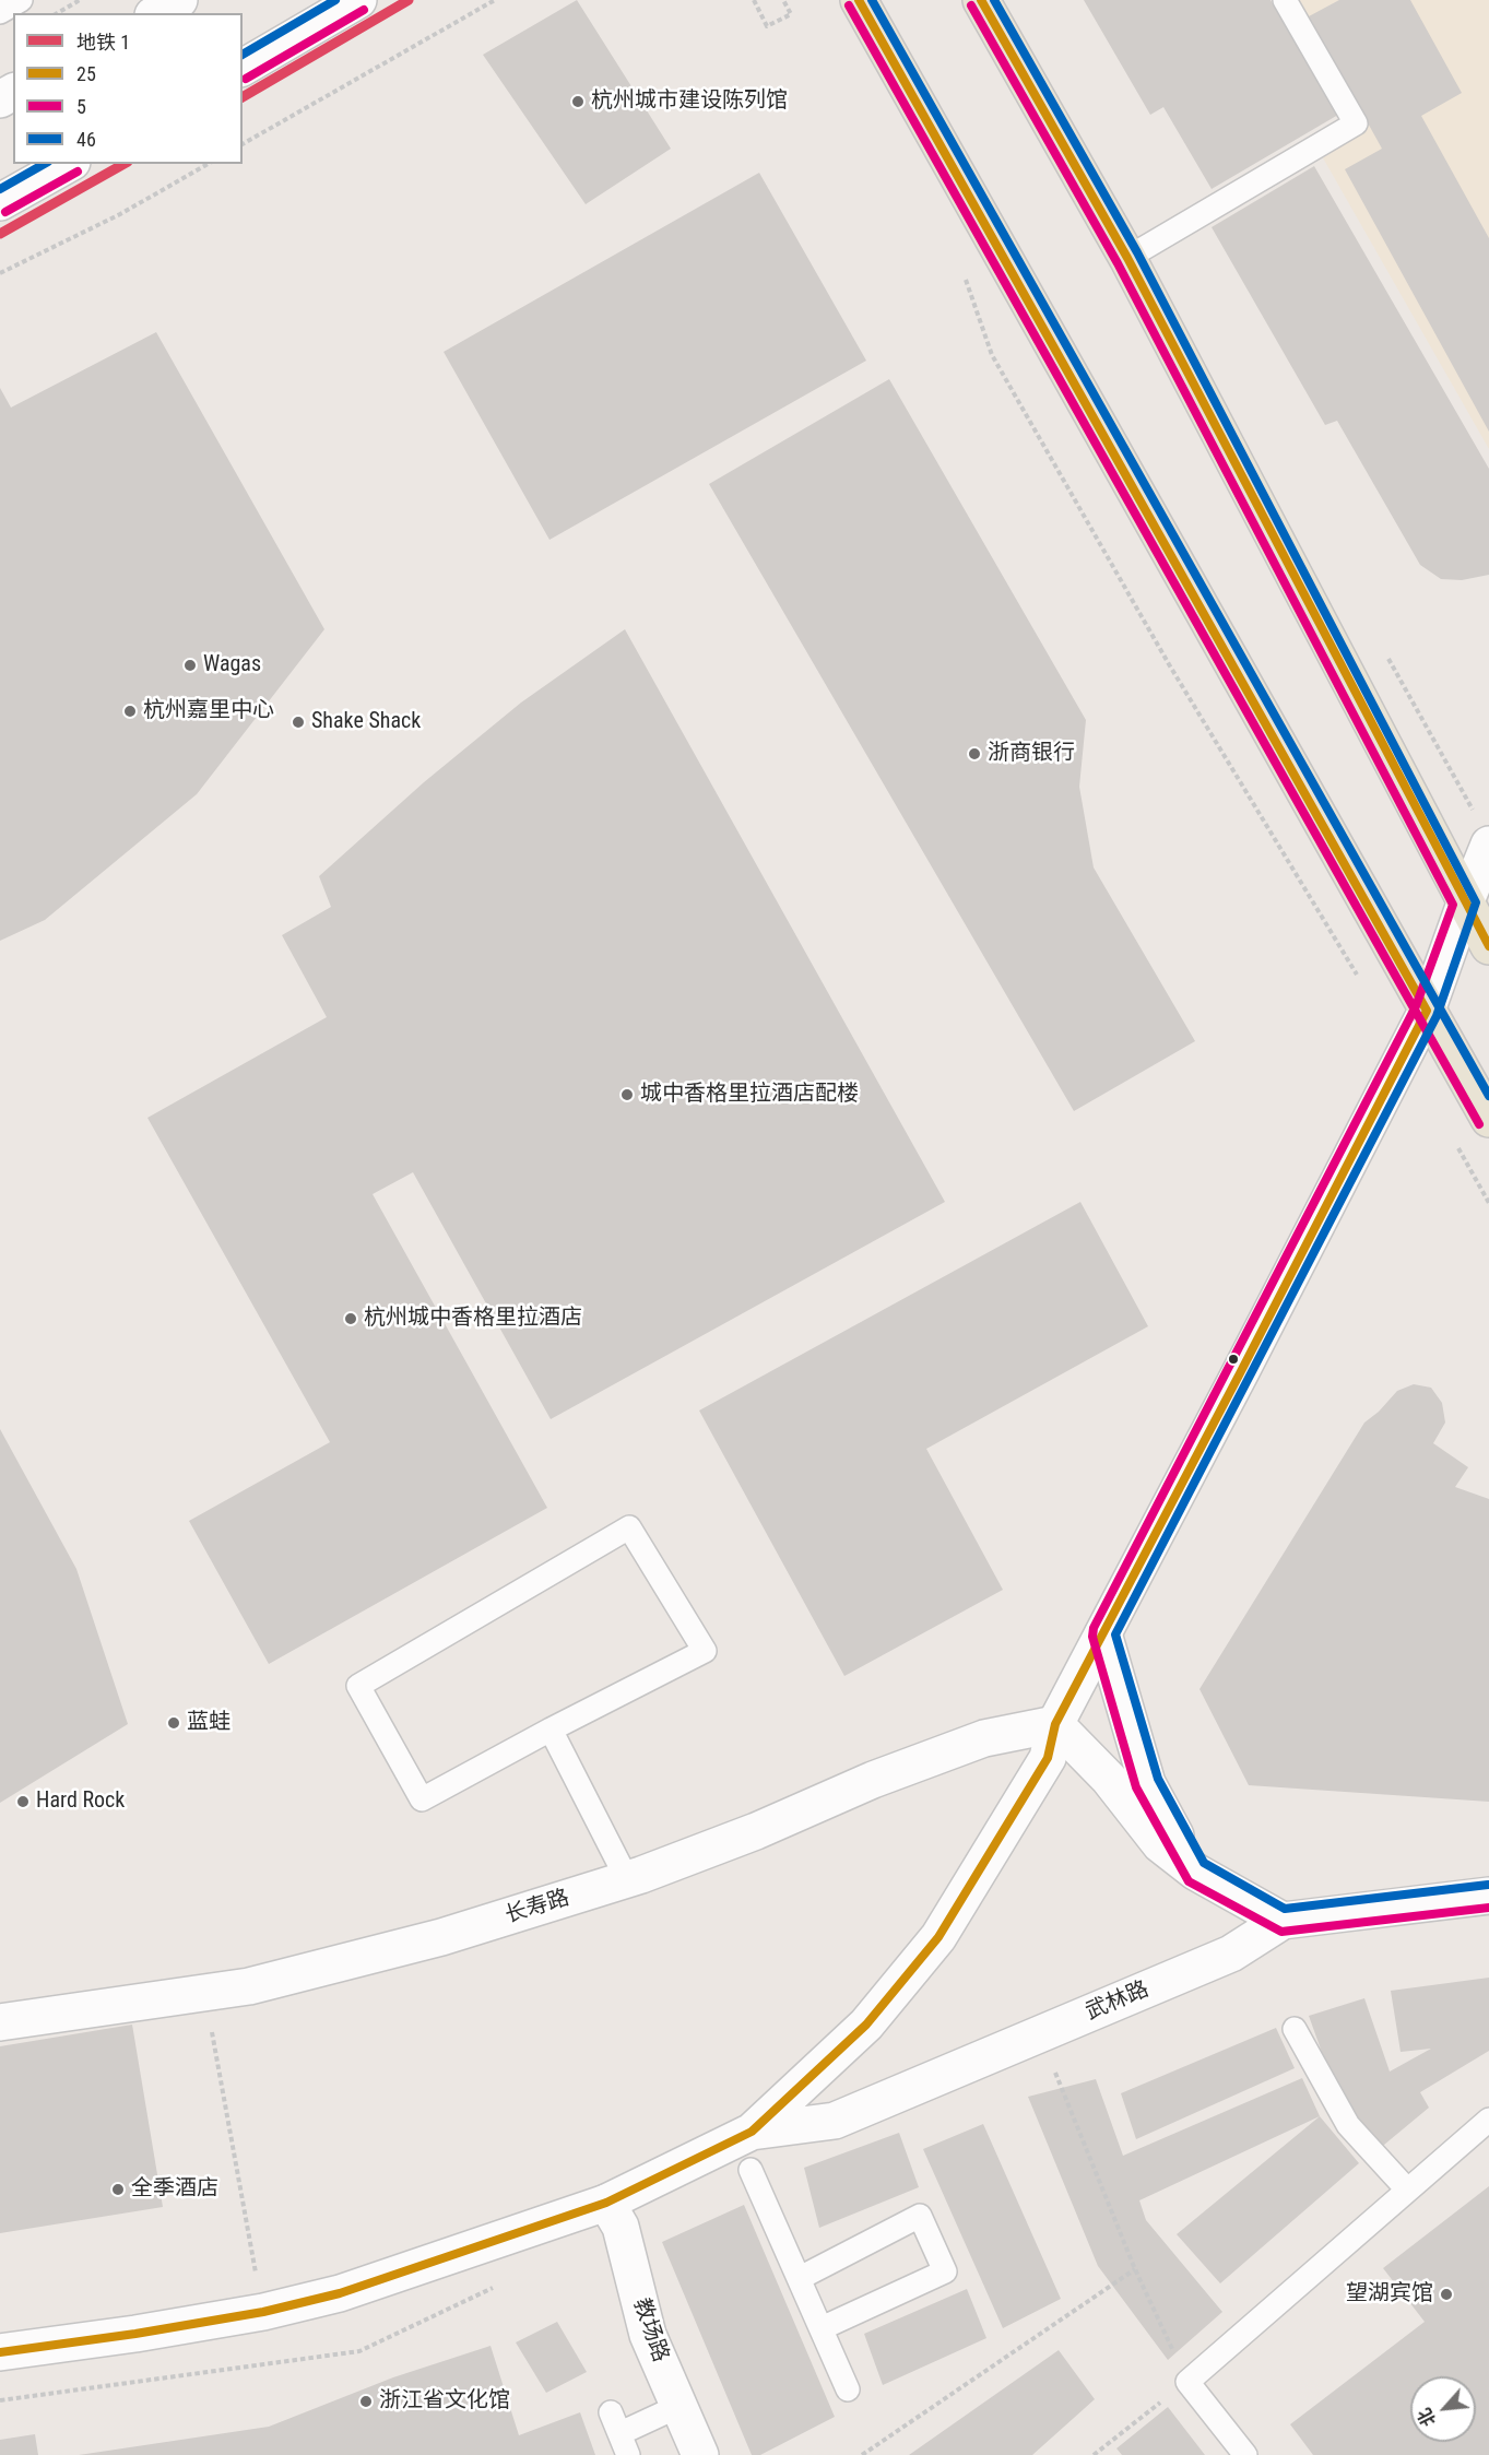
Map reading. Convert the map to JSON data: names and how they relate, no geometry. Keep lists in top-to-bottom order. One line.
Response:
{"streets":{"street":["长寿路","武林路","教场路"]},"crossings":[["长寿路","武林路"],["武林路","教场路"]],"places":["杭州城市建设陈列馆","Wagas","杭州嘉里中心","Shake Shack","浙商银行","城中香格里拉酒店配楼","杭州城中香格里拉酒店","蓝蛙","Hard Rock","全季酒店","望湖宾馆","浙江省文化馆"],"lines":["metro line 1","transit line 25","transit line 46","transit line 5"],"legend":["地铁 1","25","5","46"],"north":"bottom left"}
